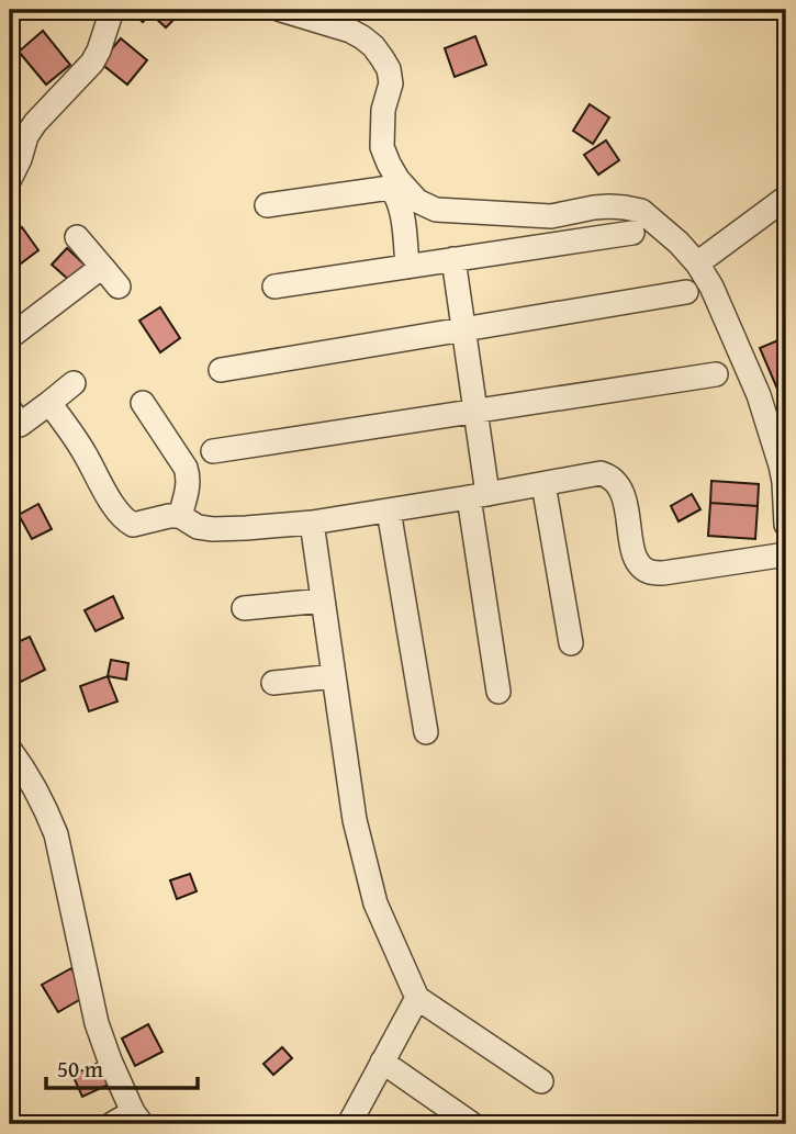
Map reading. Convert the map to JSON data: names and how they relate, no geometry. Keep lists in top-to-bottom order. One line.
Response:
{"scale_bar":"50 m"}
